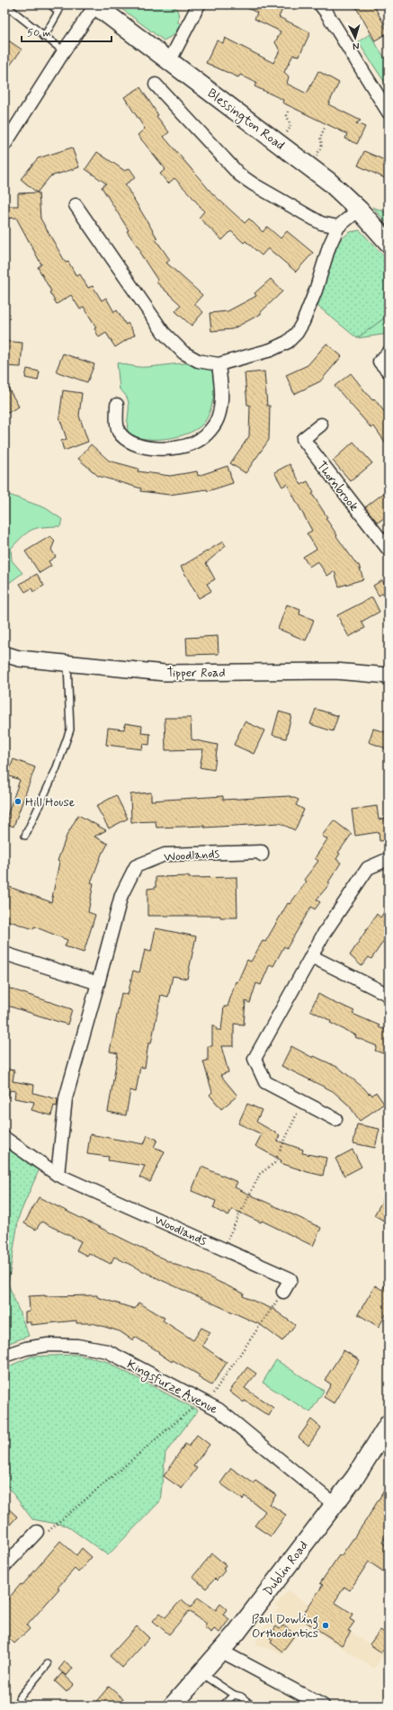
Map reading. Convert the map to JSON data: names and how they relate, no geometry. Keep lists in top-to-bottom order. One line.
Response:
{"streets":{"main road":["Blessington Road","Dublin Road"],"street":["Thornbrook","Tipper Road","Woodlands","Kingsfurze Avenue"]},"crossings":[["Kingsfurze Avenue","Dublin Road"]],"places":["Hill House","Paul Dowling Orthodontics"],"scale_bar":"50 m","north":"bottom"}
